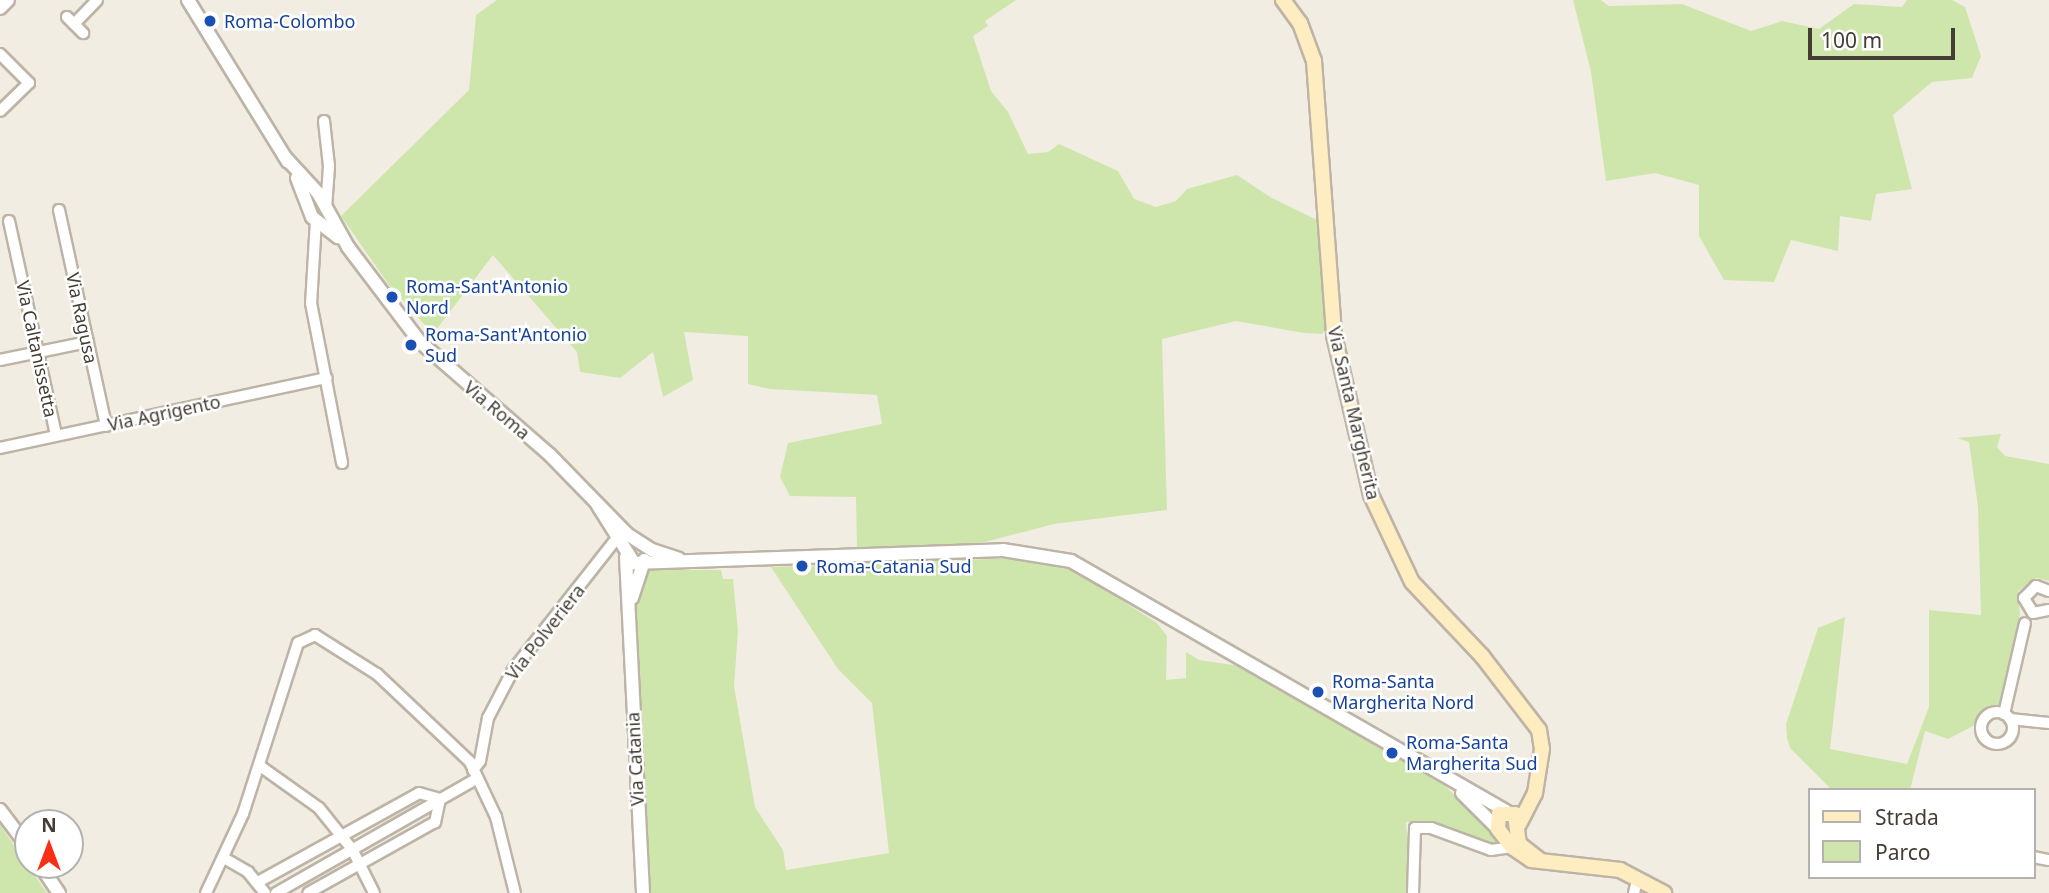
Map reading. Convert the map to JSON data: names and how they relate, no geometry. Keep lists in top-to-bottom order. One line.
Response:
{"streets":{"main road":["Via Santa Margherita"],"street":["Via Ragusa","Via Caltanissetta","Via Roma","Via Agrigento","Via Polveriera","Via Catania"]},"crossings":[["Via Ragusa","Via Agrigento"],["Via Caltanissetta","Via Agrigento"]],"places":["Roma-Colombo","Roma-Sant'Antonio Nord","Roma-Sant'Antonio Sud","Roma-Catania Sud","Roma-Santa Margherita Nord","Roma-Santa Margherita Sud"],"legend":["Strada","Parco"],"scale_bar":"100 m","north":"top"}
